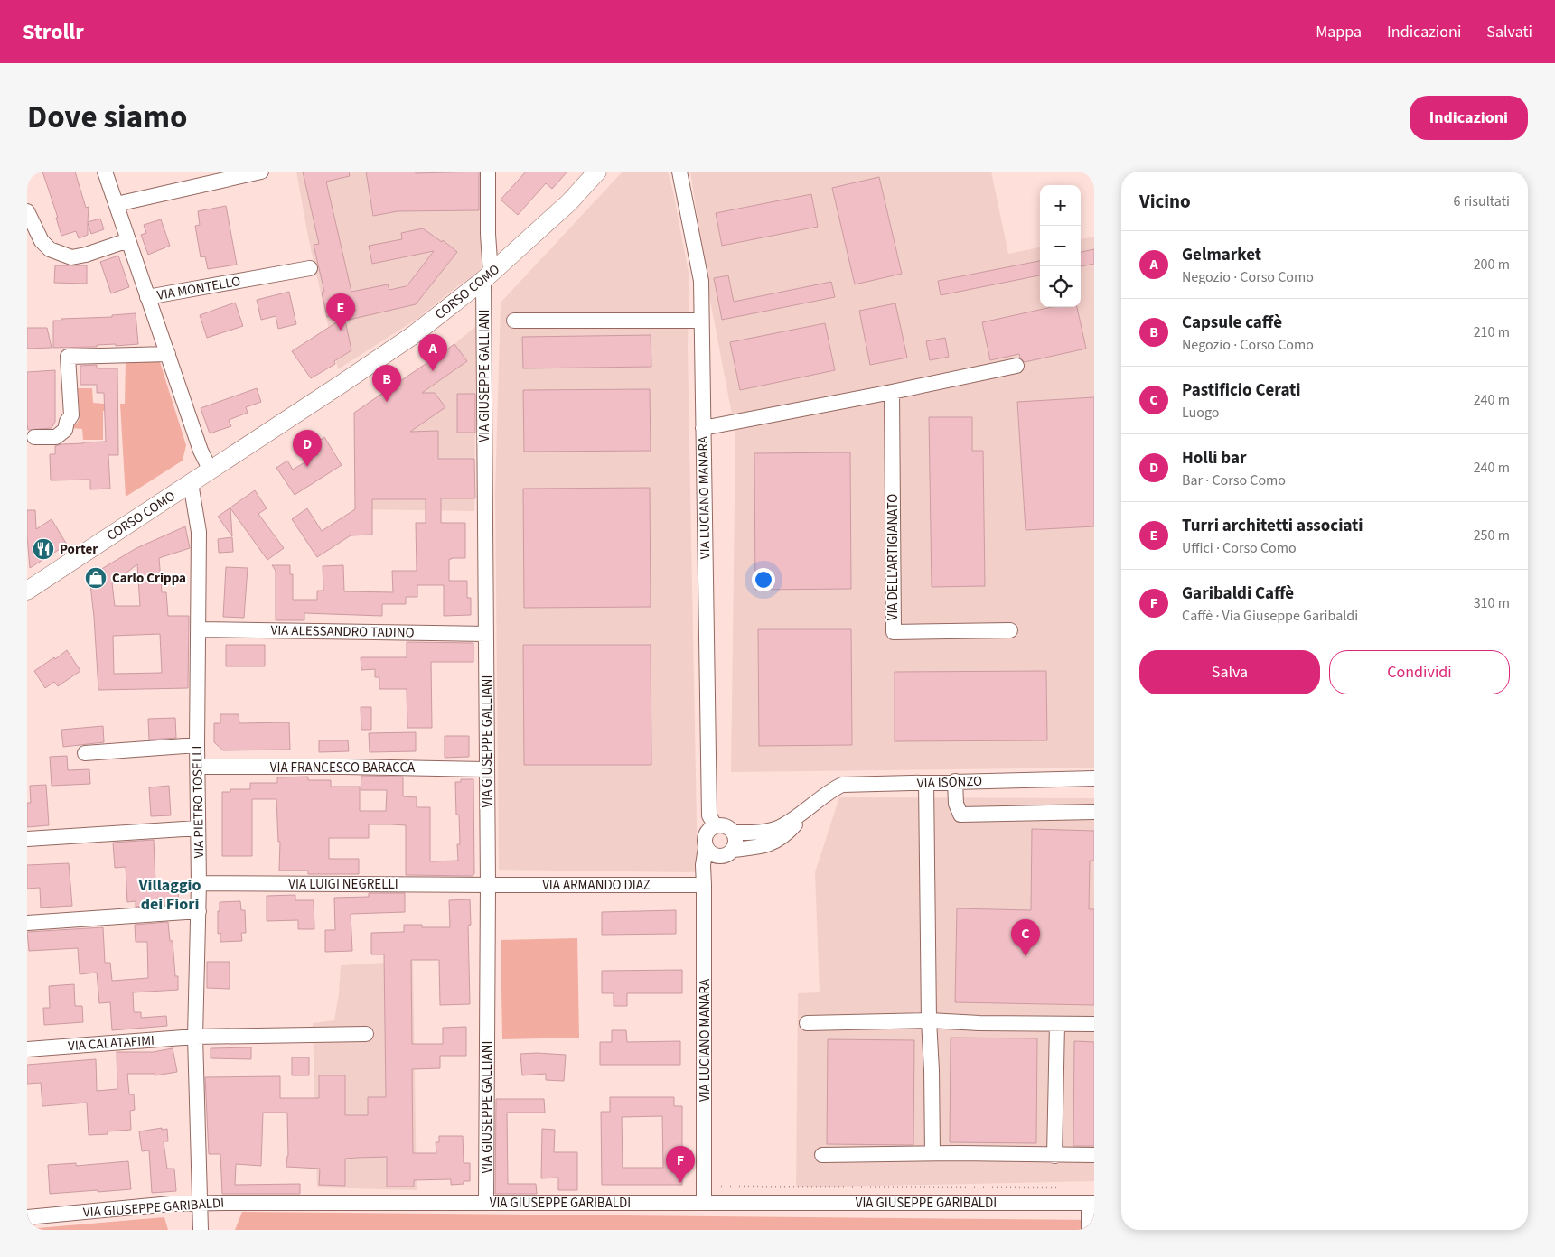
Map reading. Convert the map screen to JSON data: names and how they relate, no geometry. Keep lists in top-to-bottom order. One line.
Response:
{"streets":{"main road":["CORSO COMO"],"street":["VIA MONTELLO","VIA GIUSEPPE GALLIANI","VIA LUCIANO MANARA","VIA DELL'ARTIGIANATO","VIA ALESSANDRO TADINO","VIA FRANCESCO BARACCA","VIA ISONZO","VIA PIETRO TOSELLI","VIA LUIGI NEGRELLI","VIA ARMANDO DIAZ","VIA CALATAFIMI","VIA GIUSEPPE GARIBALDI"]},"crossings":[["CORSO COMO","VIA GIUSEPPE GALLIANI"],["CORSO COMO","VIA PIETRO TOSELLI"],["VIA GIUSEPPE GALLIANI","VIA ALESSANDRO TADINO"],["VIA GIUSEPPE GALLIANI","VIA FRANCESCO BARACCA"],["VIA GIUSEPPE GALLIANI","VIA LUIGI NEGRELLI"],["VIA GIUSEPPE GALLIANI","VIA ARMANDO DIAZ"],["VIA GIUSEPPE GALLIANI","VIA GIUSEPPE GARIBALDI"],["VIA LUCIANO MANARA","VIA ISONZO"],["VIA LUCIANO MANARA","VIA ARMANDO DIAZ"],["VIA LUCIANO MANARA","VIA GIUSEPPE GARIBALDI"],["VIA ALESSANDRO TADINO","VIA PIETRO TOSELLI"],["VIA FRANCESCO BARACCA","VIA PIETRO TOSELLI"],["VIA PIETRO TOSELLI","VIA LUIGI NEGRELLI"],["VIA PIETRO TOSELLI","VIA CALATAFIMI"],["VIA PIETRO TOSELLI","VIA GIUSEPPE GARIBALDI"],["VIA LUIGI NEGRELLI","VIA ARMANDO DIAZ"]],"districts":["Villaggio dei Fiori"],"places":{"restaurant":["Porter"],"shop":["Carlo Crippa"]},"page":{"header":"Strollr","nav":["Mappa","Indicazioni","Salvati"],"title":"Dove siamo","buttons":["Indicazioni",["Salva","Condividi"]],"heading":["Vicino","6 risultati"],"map_buttons":["+","−"],"list":[{"mark":"A","name":"Gelmarket","note":"Negozio · Corso Como","value":"200 m"},{"mark":"B","name":"Capsule caffè","note":"Negozio · Corso Como","value":"210 m"},{"mark":"C","name":"Pastificio Cerati","note":"Luogo","value":"240 m"},{"mark":"D","name":"Holli bar","note":"Bar · Corso Como","value":"240 m"},{"mark":"E","name":"Turri architetti associati","note":"Uffici · Corso Como","value":"250 m"},{"mark":"F","name":"Garibaldi Caffè","note":"Caffè · Via Giuseppe Garibaldi","value":"310 m"}],"pins":["E","A","B","D","C","F"]}}
